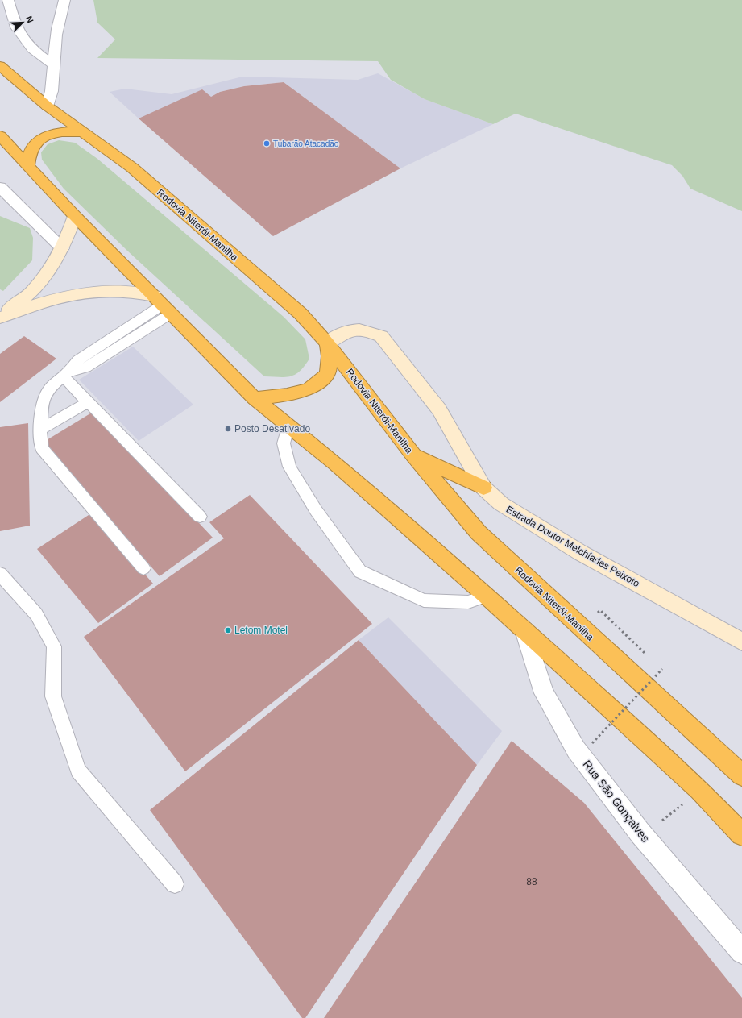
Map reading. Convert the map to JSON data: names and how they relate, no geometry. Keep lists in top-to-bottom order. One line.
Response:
{"streets":{"highway":["Rodovia Niterói-Manilha"],"street":["Estrada Doutor Melchíades Peixoto","Rua São Gonçalves"]},"crossings":[["Rodovia Niterói-Manilha","Estrada Doutor Melchíades Peixoto"]],"places":["Tubarão Atacadão","Posto Desativado","Letom Motel"],"house_numbers":["88"],"north":"top right"}
